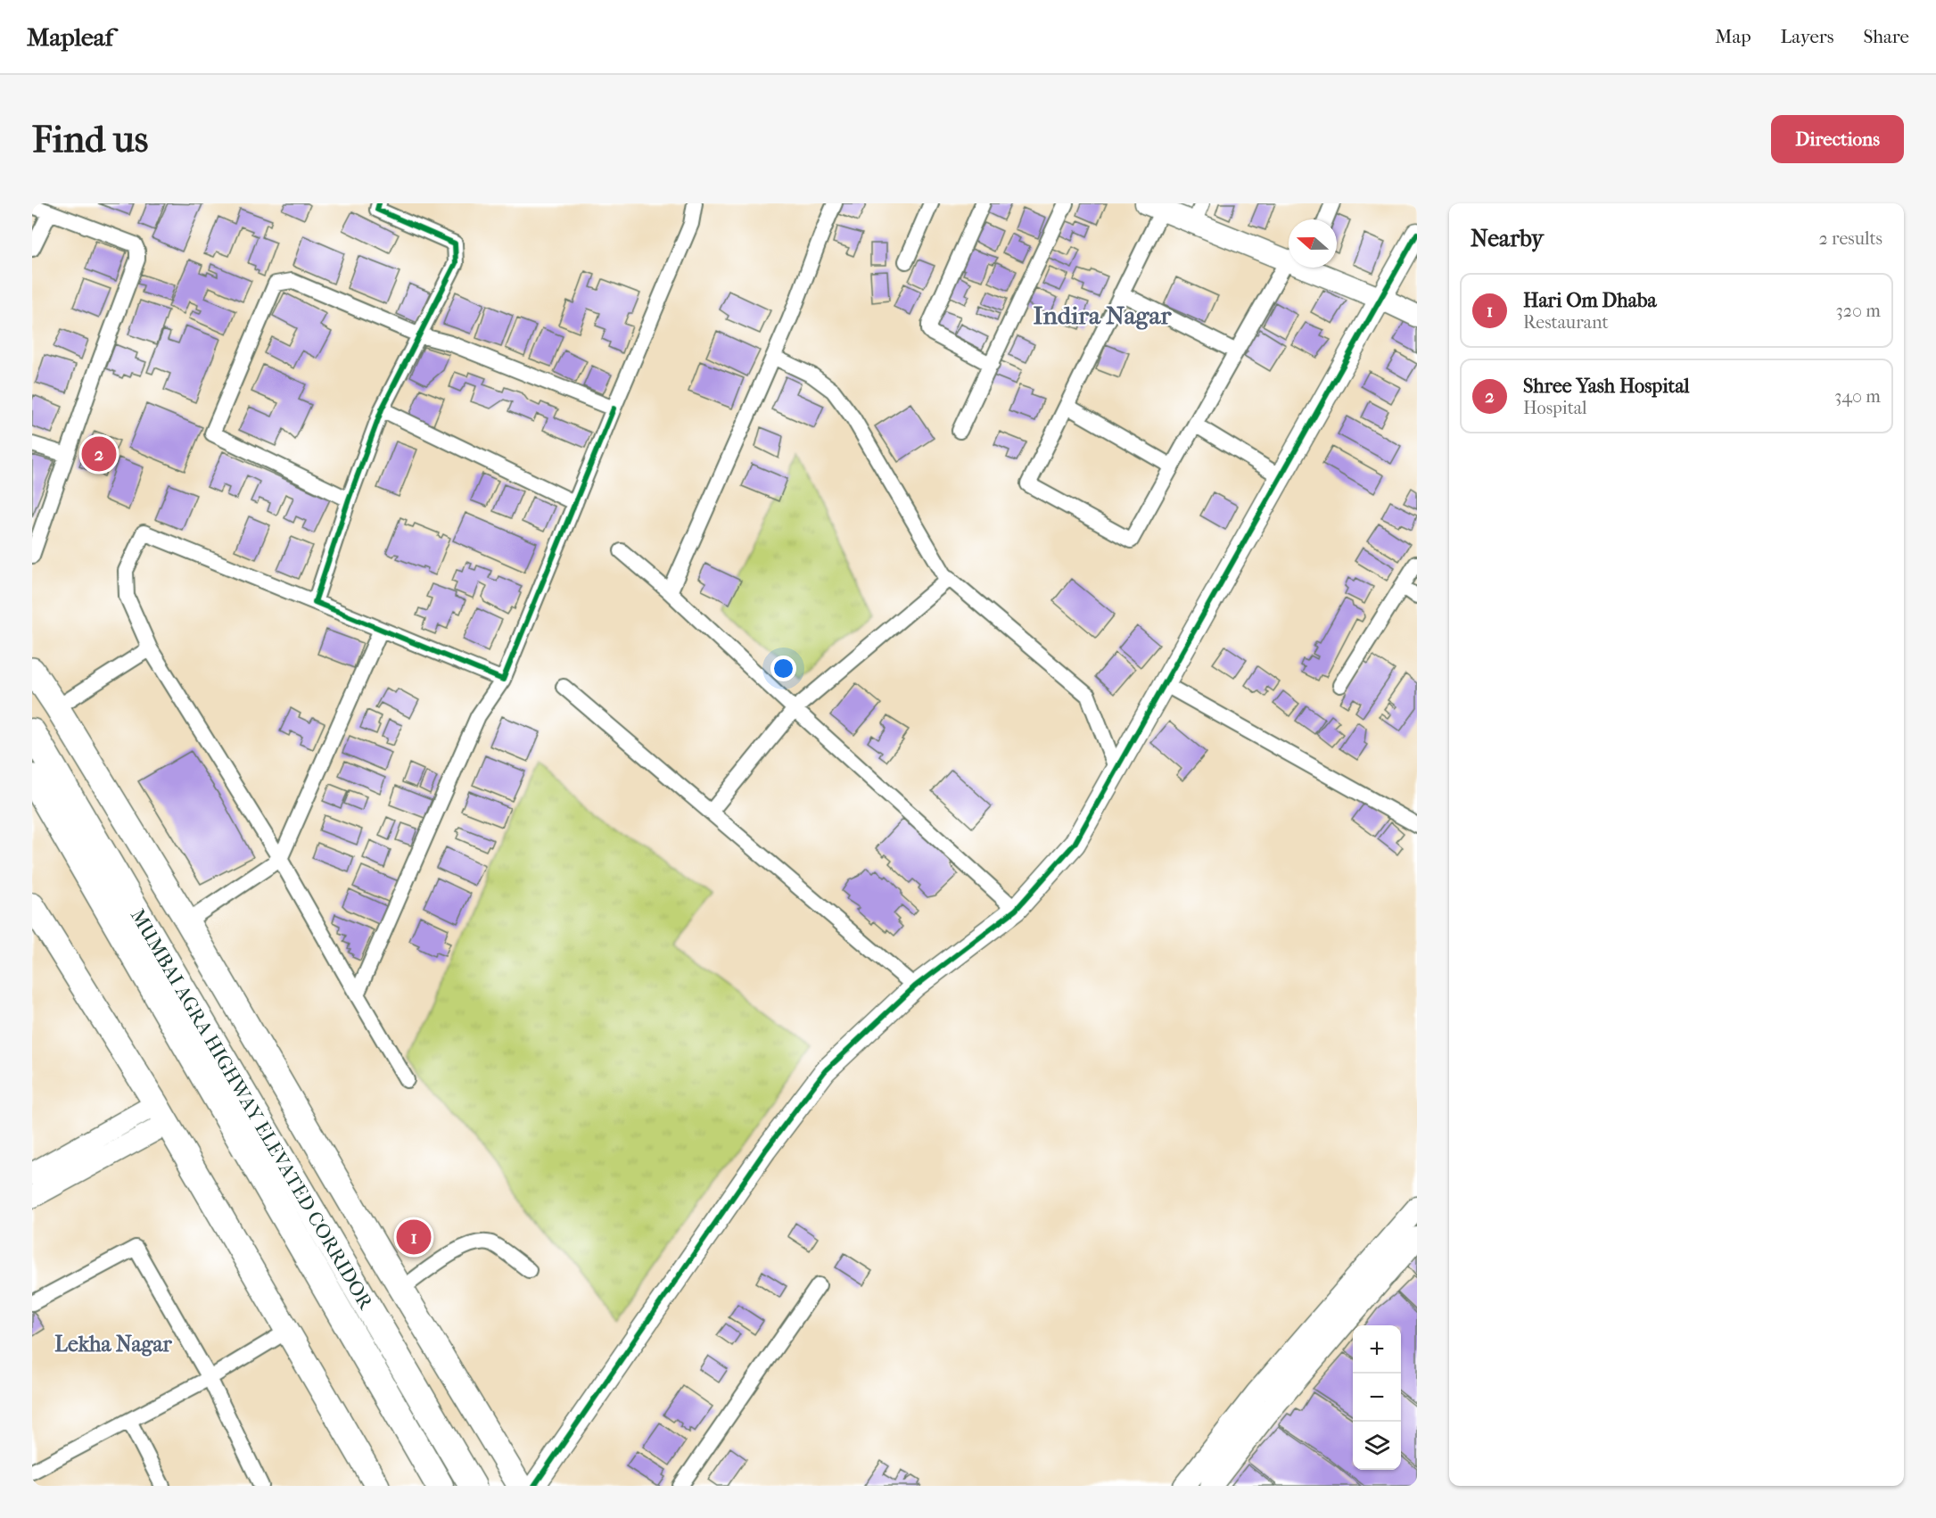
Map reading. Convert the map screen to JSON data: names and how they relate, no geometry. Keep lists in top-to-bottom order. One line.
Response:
{"streets":{"highway":["MUMBAI AGRA HIGHWAY ELEVATED CORRIDOR"]},"districts":["Indira Nagar","Lekha Nagar"],"north":"left","page":{"header":"Mapleaf","nav":["Map","Layers","Share"],"buttons":"Directions","title":"Find us","heading":["Nearby","2 results"],"list":[{"mark":"1","name":"Hari Om Dhaba","note":"Restaurant","value":"320 m"},{"mark":"2","name":"Shree Yash Hospital","note":"Hospital","value":"340 m"}],"pins":["2","1"],"map_buttons":["+","−"]}}
